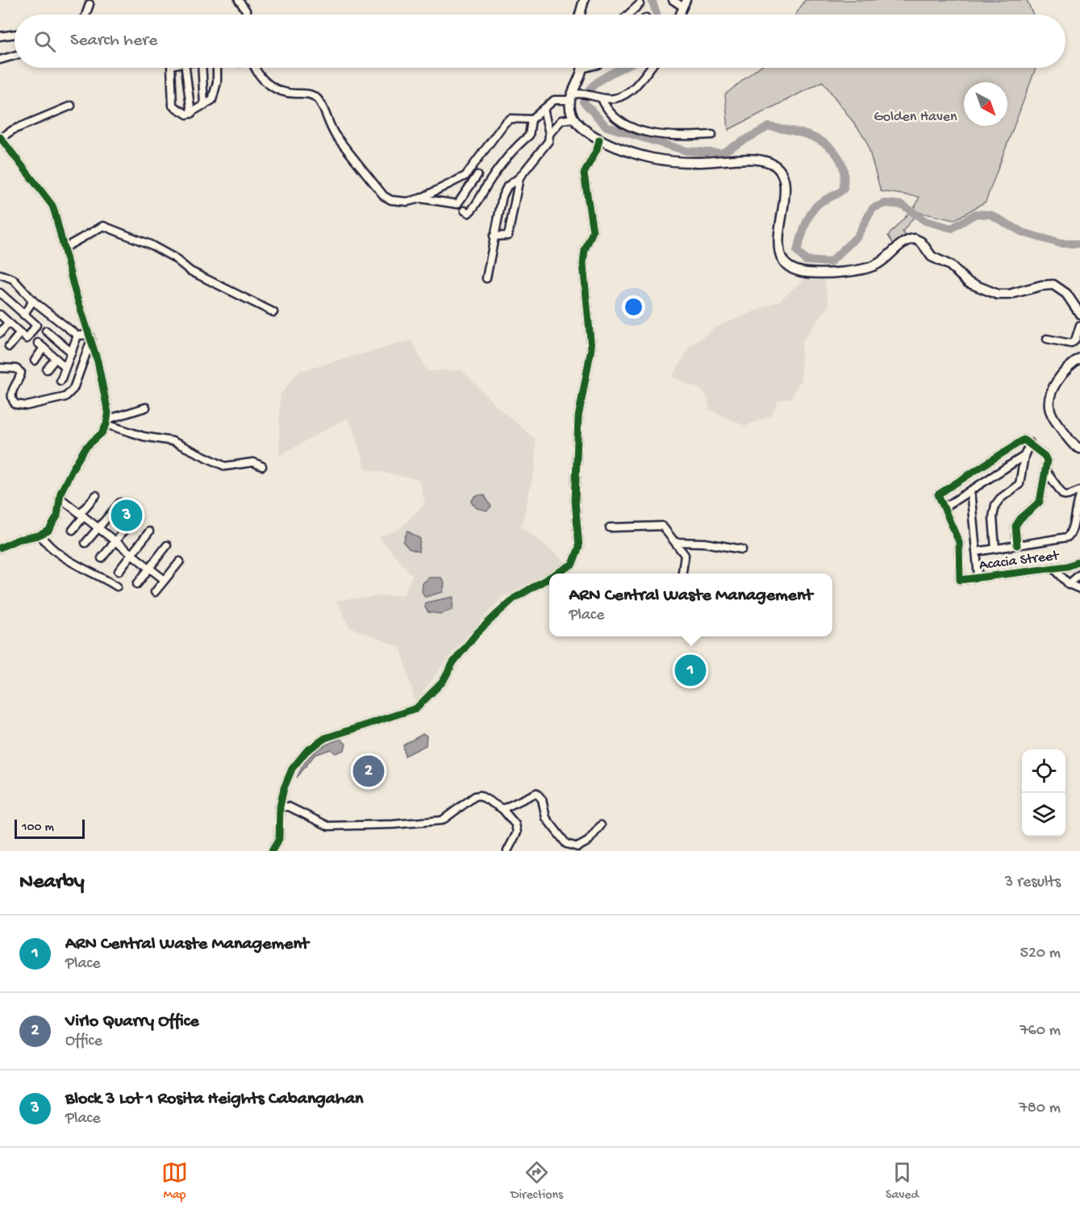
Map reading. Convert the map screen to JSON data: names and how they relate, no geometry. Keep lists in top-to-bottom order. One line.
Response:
{"streets":{"street":["Acacia Street"]},"parks":["Golden Haven"],"scale_bar":"100 m","north":"bottom right","page":{"search":"Search here","pins":["3","1","2"],"popup":["ARN Central Waste Management","Place"],"scale":"100 m","heading":["Nearby","3 results"],"list":[{"mark":"1","name":"ARN Central Waste Management","note":"Place","value":"520 m"},{"mark":"2","name":"Virlo Quarry Office","note":"Office","value":"760 m"},{"mark":"3","name":"Block 3 Lot 1 Rosita Heights Cabangahan","note":"Place","value":"780 m"}],"nav":["Map","Directions","Saved"]}}
